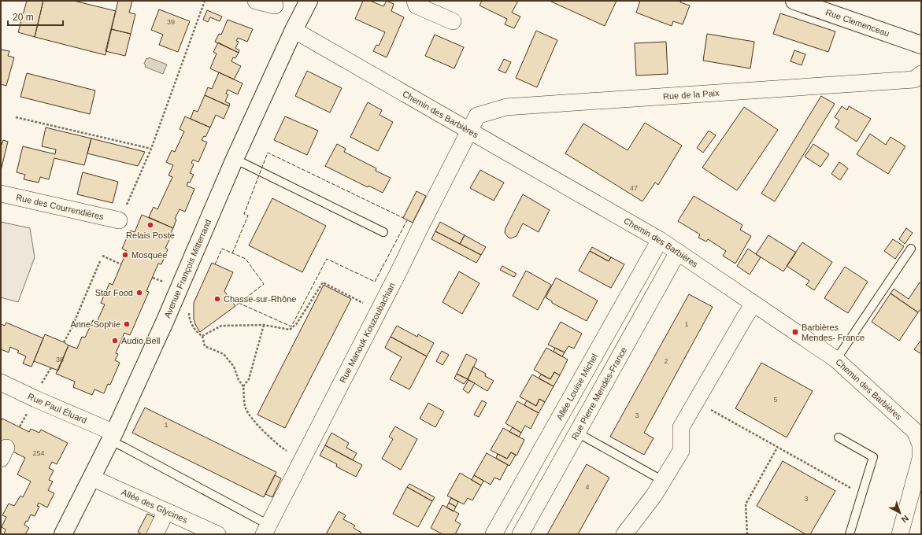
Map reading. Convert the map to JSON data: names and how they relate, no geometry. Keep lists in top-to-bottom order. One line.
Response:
{"streets":{"street":["Rue Clemenceau","Rue de la Paix","Chemin des Barbières","Rue des Courrendières","Avenue François Mitterrand","Rue Manouk Kouzoubachian","Allée Louise Michel","Rue Pierre Mendès-France","Rue Paul Éluard","Allée des Glycines"]},"crossings":[["Rue de la Paix","Chemin des Barbières"],["Rue de la Paix","Rue Manouk Kouzoubachian"],["Chemin des Barbières","Avenue François Mitterrand"],["Chemin des Barbières","Rue Manouk Kouzoubachian"],["Chemin des Barbières","Allée Louise Michel"],["Chemin des Barbières","Rue Pierre Mendès-France"],["Avenue François Mitterrand","Rue Paul Éluard"],["Avenue François Mitterrand","Allée des Glycines"]],"places":{"other":["Relais Poste","Mosquée","Star Food","Chasse-sur-Rhône","Anne-Sophie","Audio Bell"],"transit":["Barbières Mendes- France"]},"house_numbers":["39","47","1","38","2","5","3","1","254","4","3"],"scale_bar":"20 m","north":"bottom right"}
